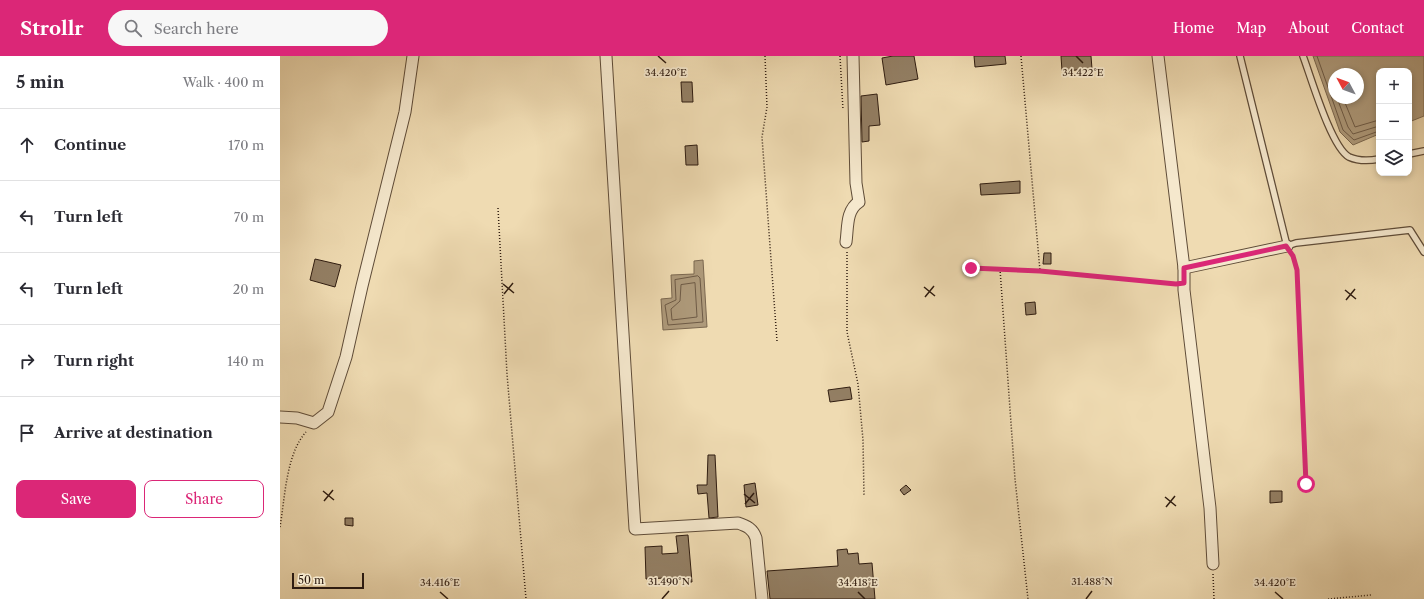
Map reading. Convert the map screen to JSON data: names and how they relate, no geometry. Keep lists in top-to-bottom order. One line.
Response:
{"scale_bar":"50 m","north":"top left","page":{"header":"Strollr","search":"Search here","nav":["Home","Map","About","Contact"],"heading":["5 min","Walk · 400 m"],"map_buttons":["+","−"],"list":[["Continue","170 m"],["Turn left","70 m"],["Turn left","20 m"],["Turn right","140 m"],"Arrive at destination"],"buttons":["Save","Share"],"scale":"50 m"},"coordinates":["34.420°E","34.422°E","31.490°N","31.488°N","34.416°E","34.418°E"]}
